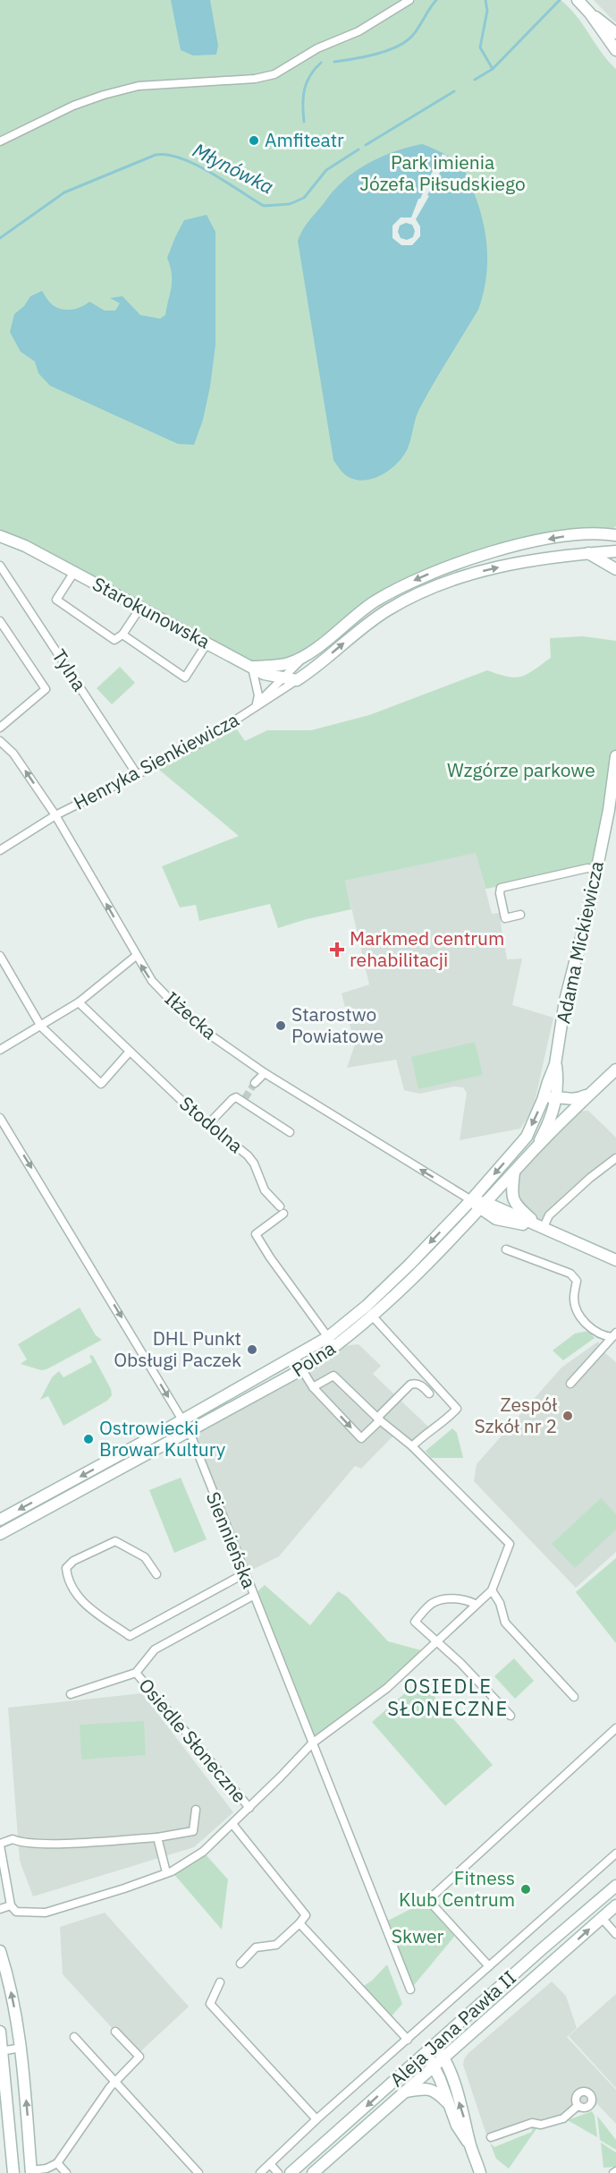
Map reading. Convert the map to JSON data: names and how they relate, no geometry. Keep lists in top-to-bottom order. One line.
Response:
{"streets":{"street":["Starokunowska","Tylna","Henryka Sienkiewicza","Adama Mickiewicza","Iłżecka","Stodolna","Polna","Siennieńska","Osiedle Słoneczne","Aleja Jana Pawła II"]},"crossings":[["Starokunowska","Henryka Sienkiewicza"],["Tylna","Henryka Sienkiewicza"],["Henryka Sienkiewicza","Iłżecka"],["Adama Mickiewicza","Iłżecka"],["Adama Mickiewicza","Polna"],["Iłżecka","Polna"],["Stodolna","Polna"],["Polna","Siennieńska"],["Siennieńska","Osiedle Słoneczne"]],"one_way":["Iłżecka","Siennieńska"],"districts":["OSIEDLE SŁONECZNE"],"water":["Młynówka"],"parks":["Park imienia Józefa Piłsudskiego","Wzgórze parkowe","Skwer"],"places":{"other":["Amfiteatr","Starostwo Powiatowe","DHL Punkt Obsługi Paczek","Zespół Szkół nr 2","Ostrowiecki Browar Kultury","Fitness Klub Centrum"],"health":["Markmed centrum rehabilitacji"]}}
